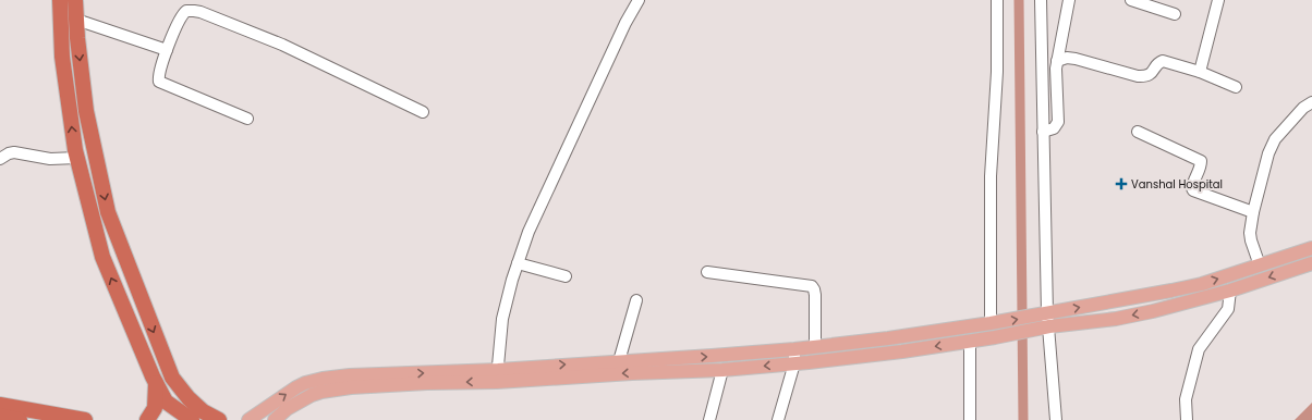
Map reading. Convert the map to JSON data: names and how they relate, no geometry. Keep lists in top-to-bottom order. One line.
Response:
{"places":{"health":["Vanshal Hospital"]}}
